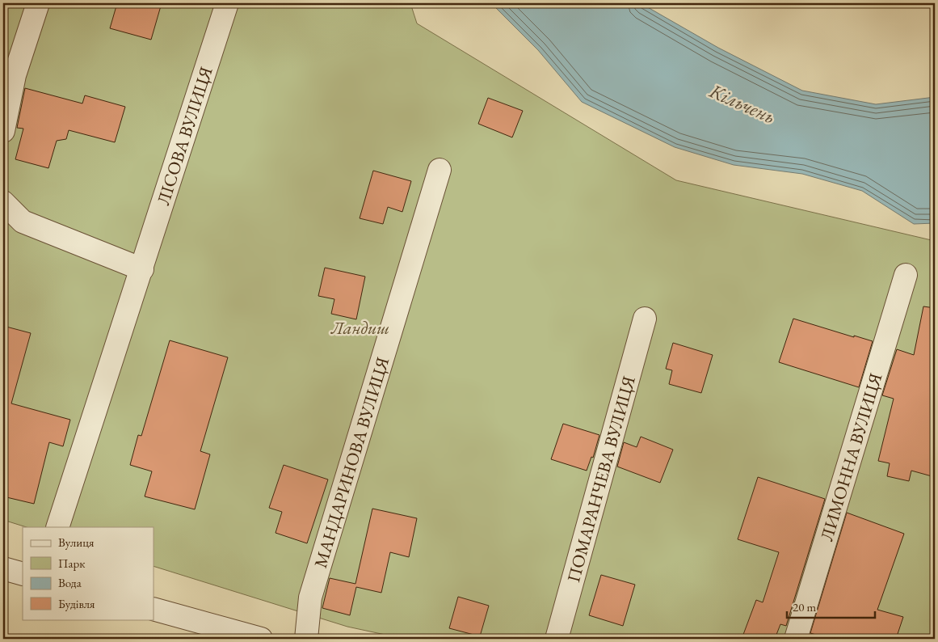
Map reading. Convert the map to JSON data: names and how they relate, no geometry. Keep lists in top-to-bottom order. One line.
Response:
{"streets":{"street":["ЛІСОВА ВУЛИЦЯ","ЛИМОННА ВУЛИЦЯ","МАНДАРИНОВА ВУЛИЦЯ","ПОМАРАНЧЕВА ВУЛИЦЯ"]},"water":["Кільчень"],"parks":["Ландиш"],"legend":["Вулиця","Парк","Вода","Будівля"],"scale_bar":"20 m"}
